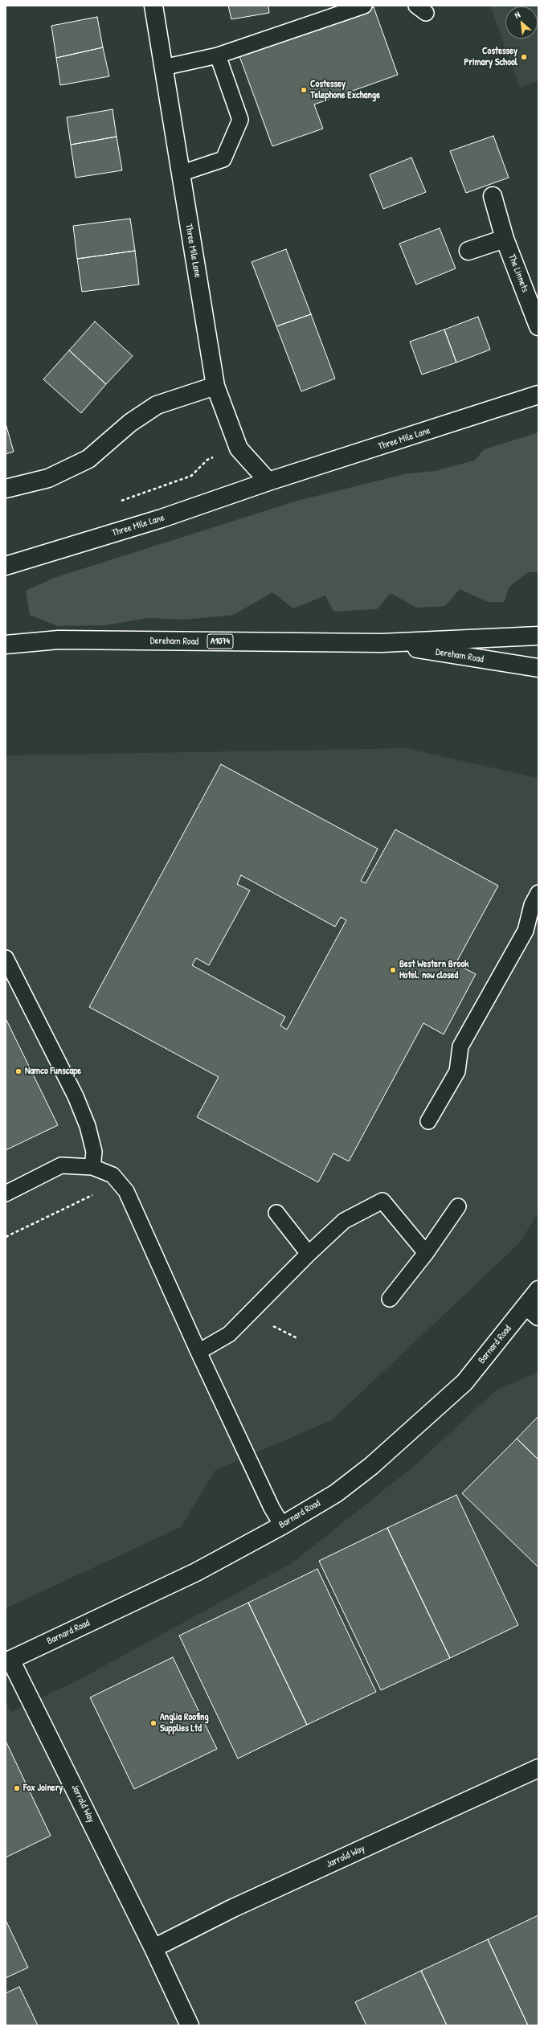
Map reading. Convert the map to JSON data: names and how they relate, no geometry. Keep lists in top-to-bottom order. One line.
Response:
{"streets":{"main road":["Three Mile Lane","The Linnets","Dereham Road","A1074","Barnard Road","Jarrold Way"]},"crossings":[["Barnard Road","Jarrold Way"]],"places":["Costessey Primary School","Costessey Telephone Exchange","Best Western Brook Hotel. now closed","Namco Funscape","Anglia Roofing Supplies Ltd","Fox Joinery"],"north":"top left"}
